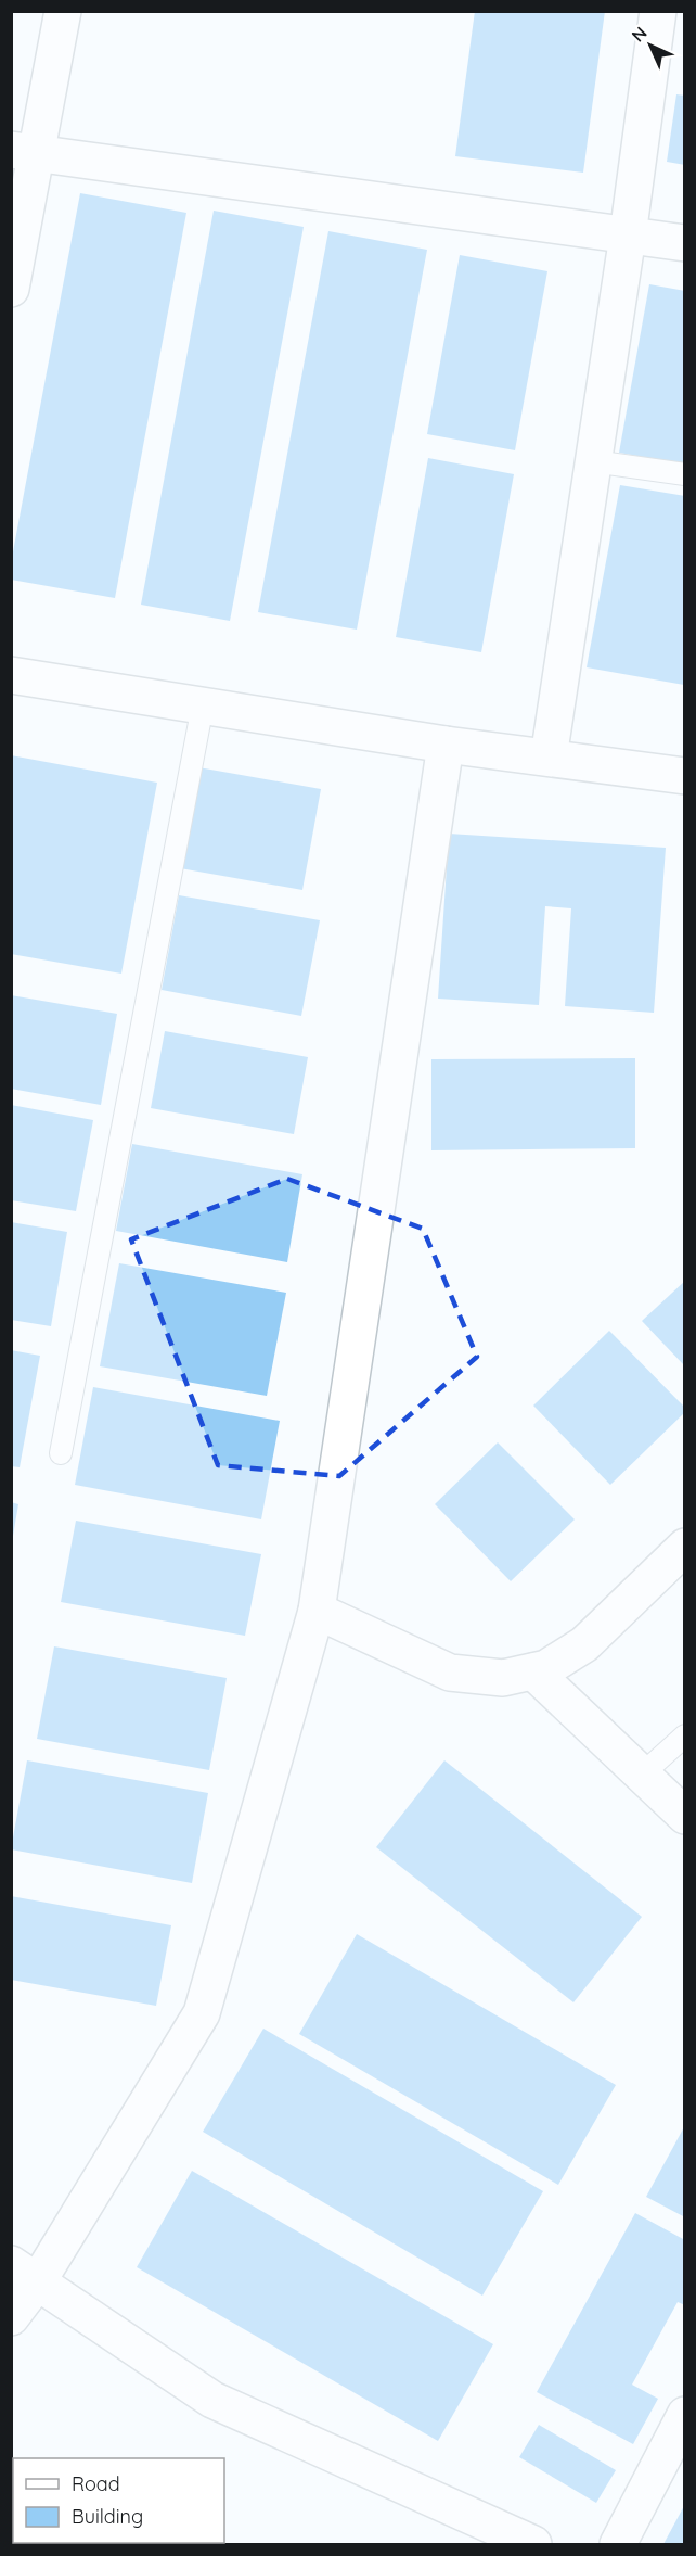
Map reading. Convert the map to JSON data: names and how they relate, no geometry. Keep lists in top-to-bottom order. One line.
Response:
{"legend":["Road","Building"],"north":"top left"}
